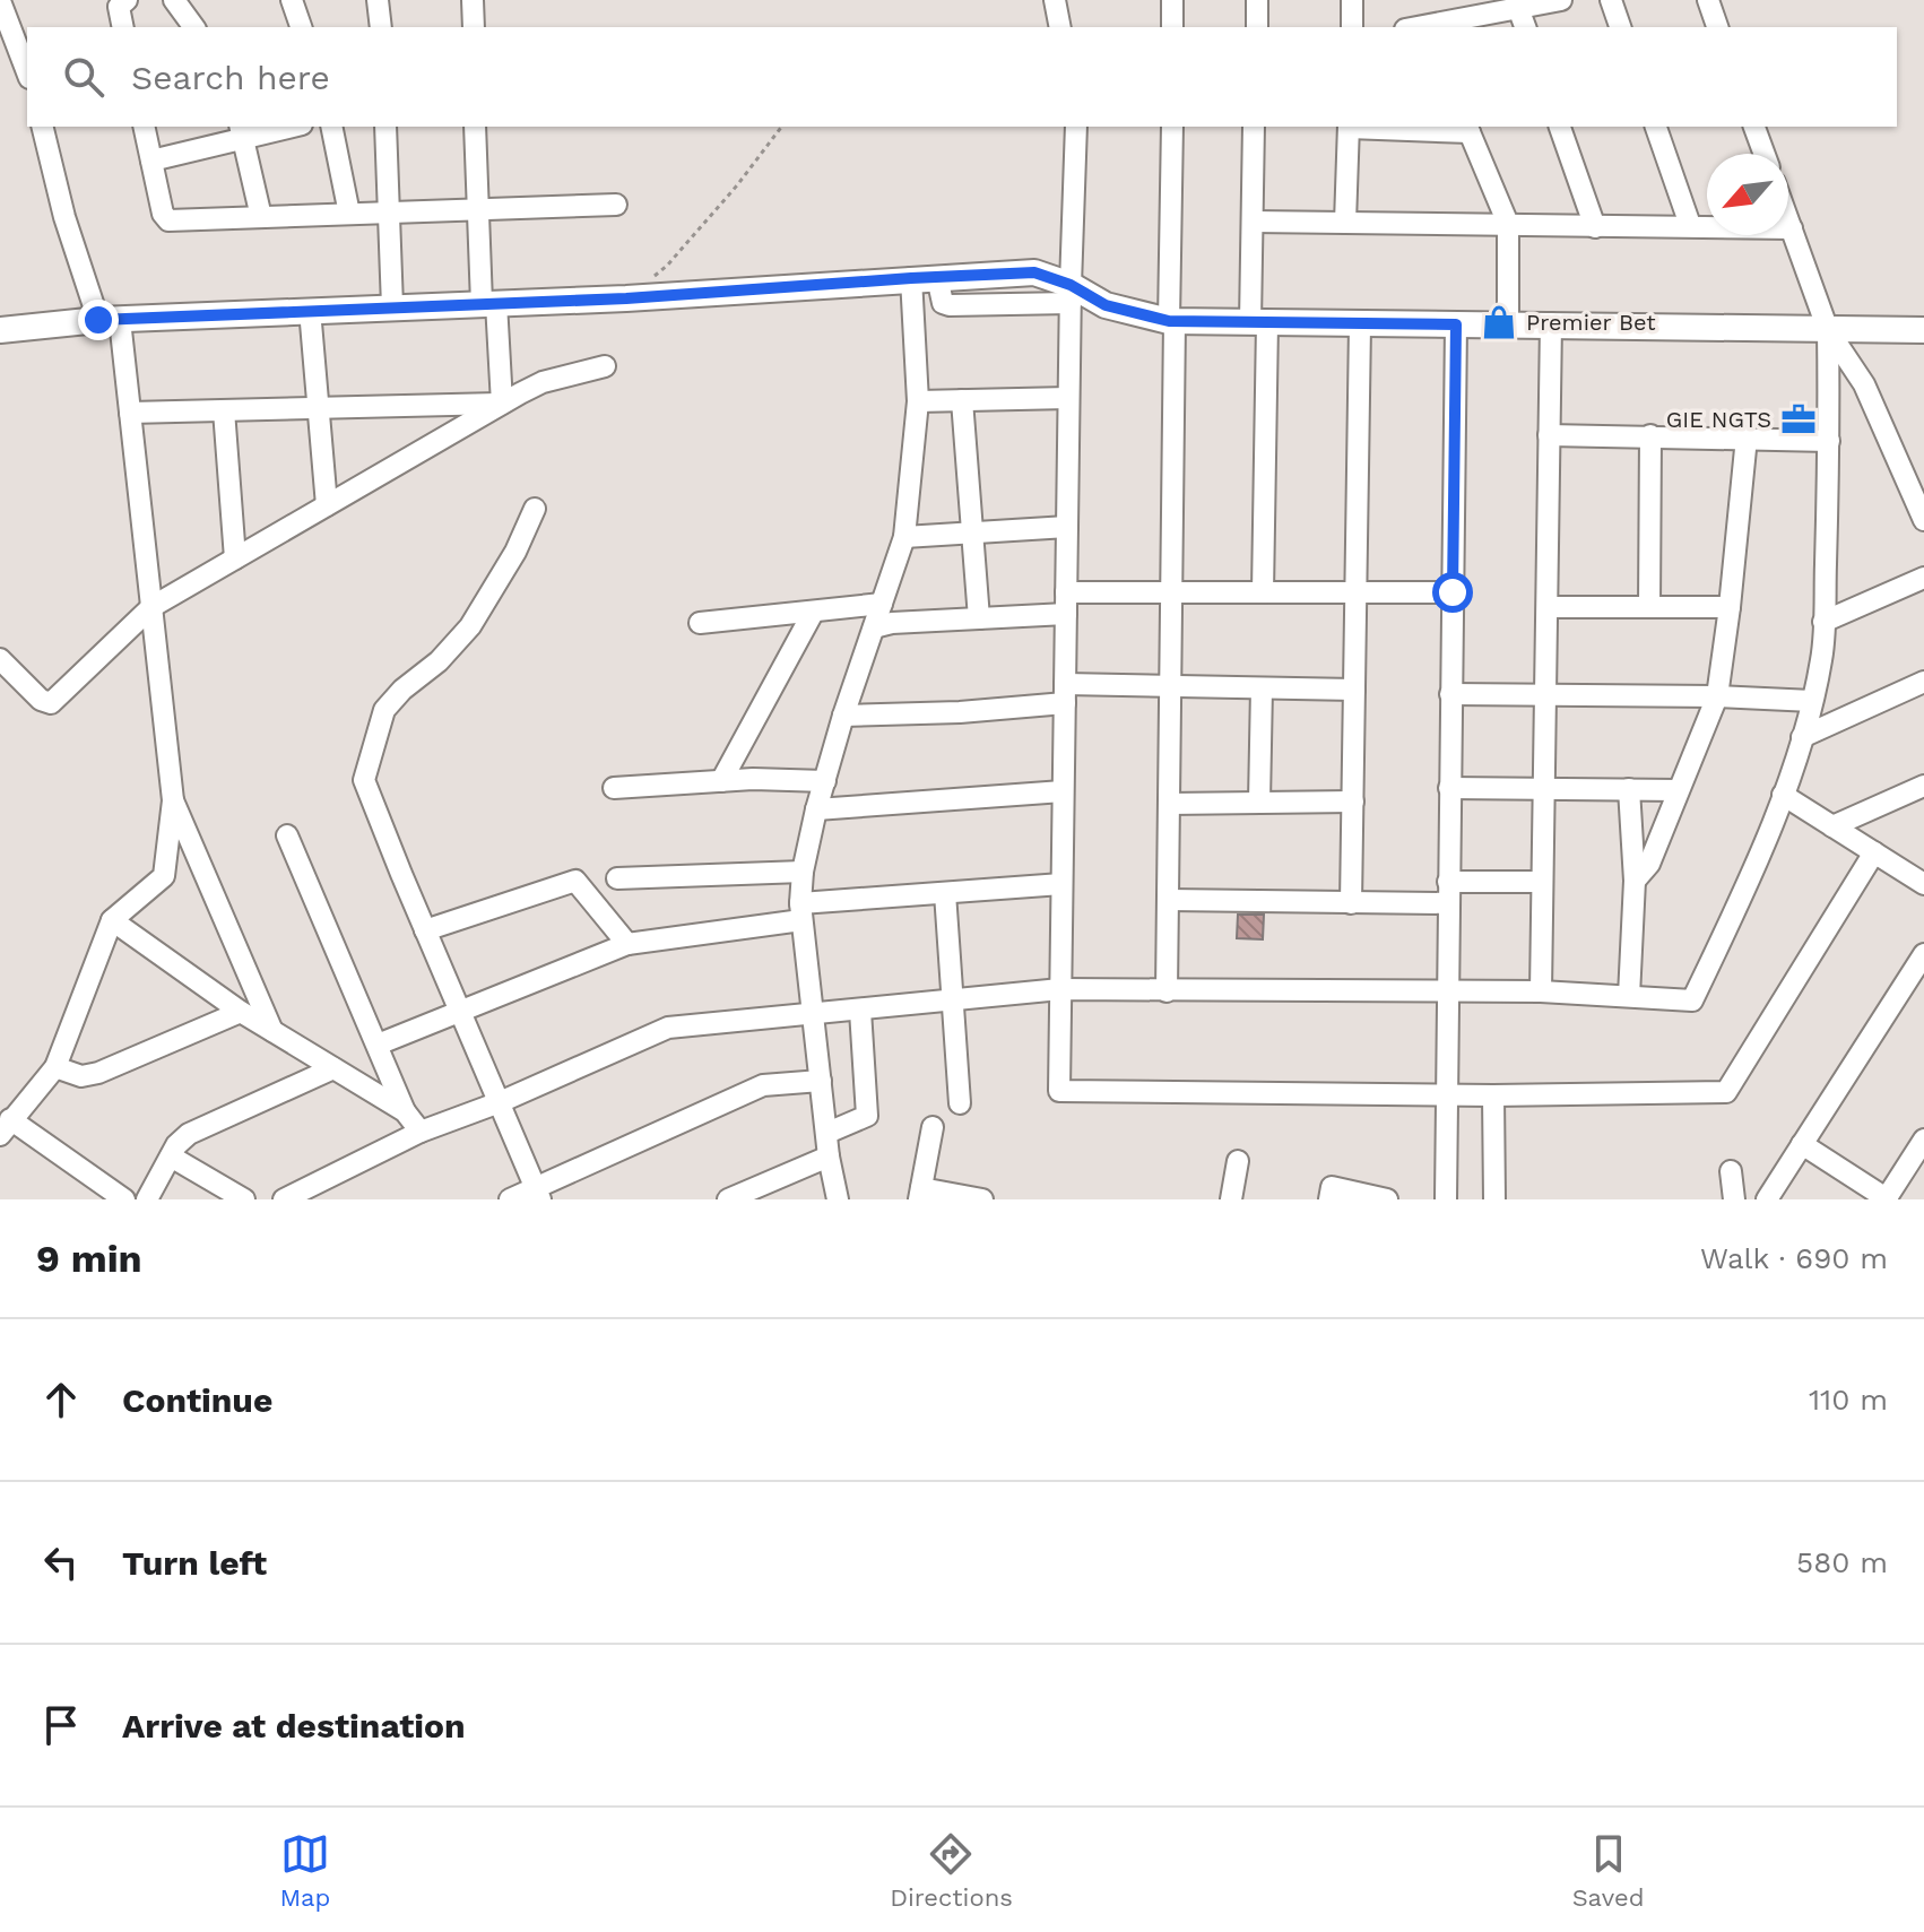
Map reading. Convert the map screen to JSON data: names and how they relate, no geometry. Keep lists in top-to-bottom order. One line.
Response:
{"places":{"shop":["Premier Bet"],"office":["GIE NGTS"]},"north":"bottom left","page":{"search":"Search here","heading":["9 min","Walk · 690 m"],"list":[["Continue","110 m"],["Turn left","580 m"],"Arrive at destination"],"nav":["Map","Directions","Saved"]}}
